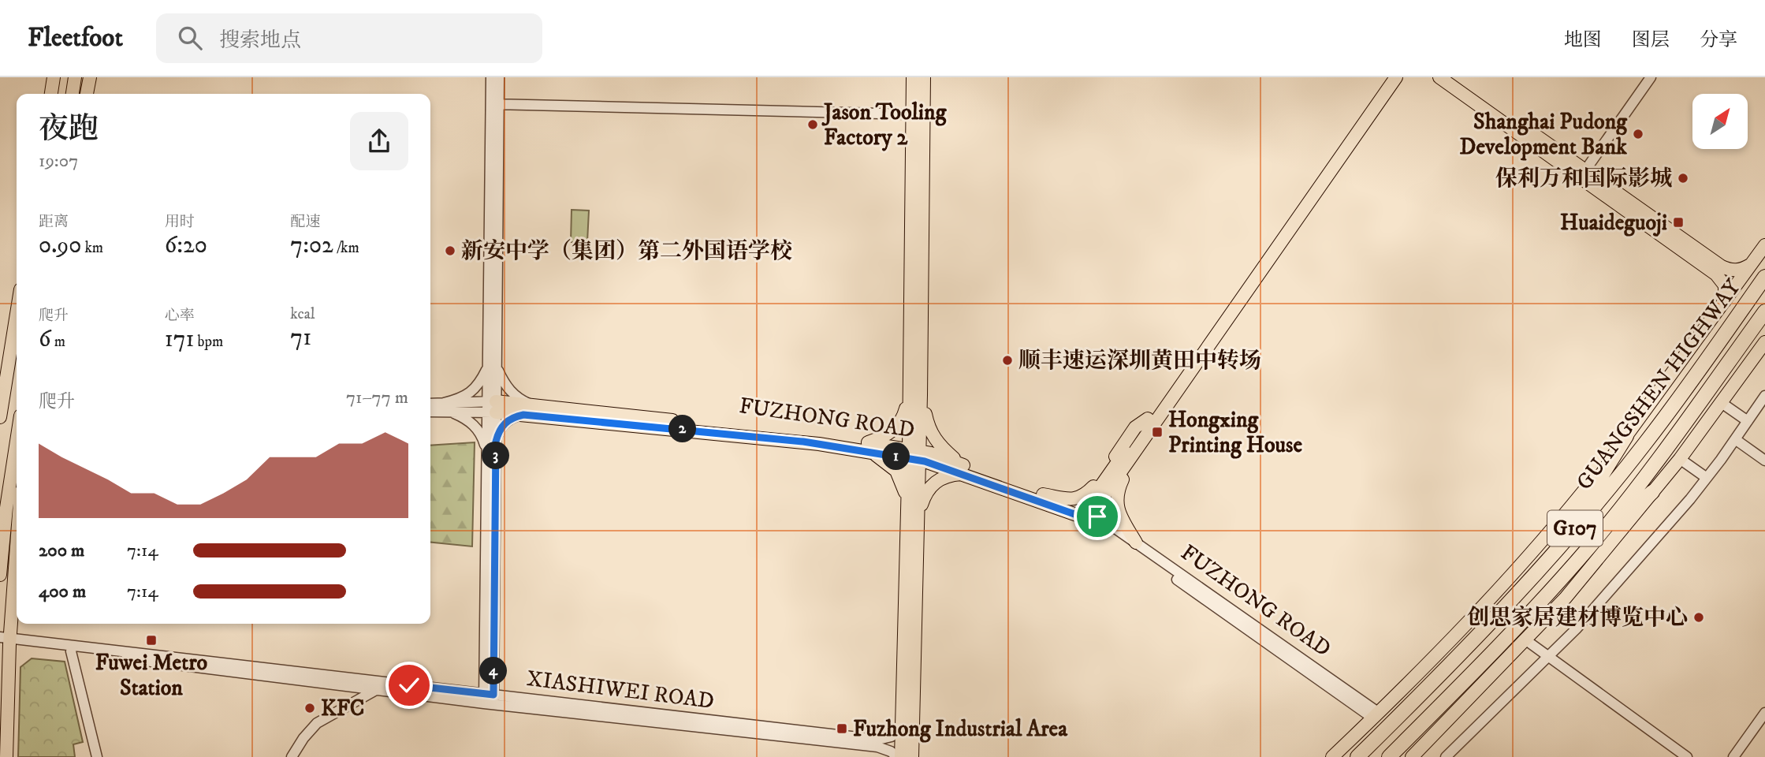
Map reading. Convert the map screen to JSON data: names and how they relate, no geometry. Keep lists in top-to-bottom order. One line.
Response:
{"streets":{"highway":["GUANGSHEN HIGHWAY","G107"],"main road":["FUZHONG ROAD"],"street":["XIASHIWEI ROAD"]},"places":{"other":["Jason Tooling Factory 2","Shanghai Pudong Development Bank","保利万和国际影城","新安中学（集团）第二外国语学校","顺丰速运深圳黄田中转场","创思家居建材博览中心","KFC"],"transit":["Huaideguoji","Hongxing Printing House","Fuwei Metro Station","Fuzhong Industrial Area"]},"north":"top right","page":{"header":"Fleetfoot","search":"搜索地点","nav":["地图","图层","分享"],"heading":["夜跑","19:07"],"stats":[["距离","0.90 km"],["用时","6:20"],["配速","7:02 /km"],["爬升","6 m"],["心率","171 bpm"],["kcal","71"]],"chart":["爬升","71–77 m"],"pins":["2","3","1","4"],"list":[{"name":"200 m","note":"7:14"},{"name":"400 m","note":"7:14"}]}}
